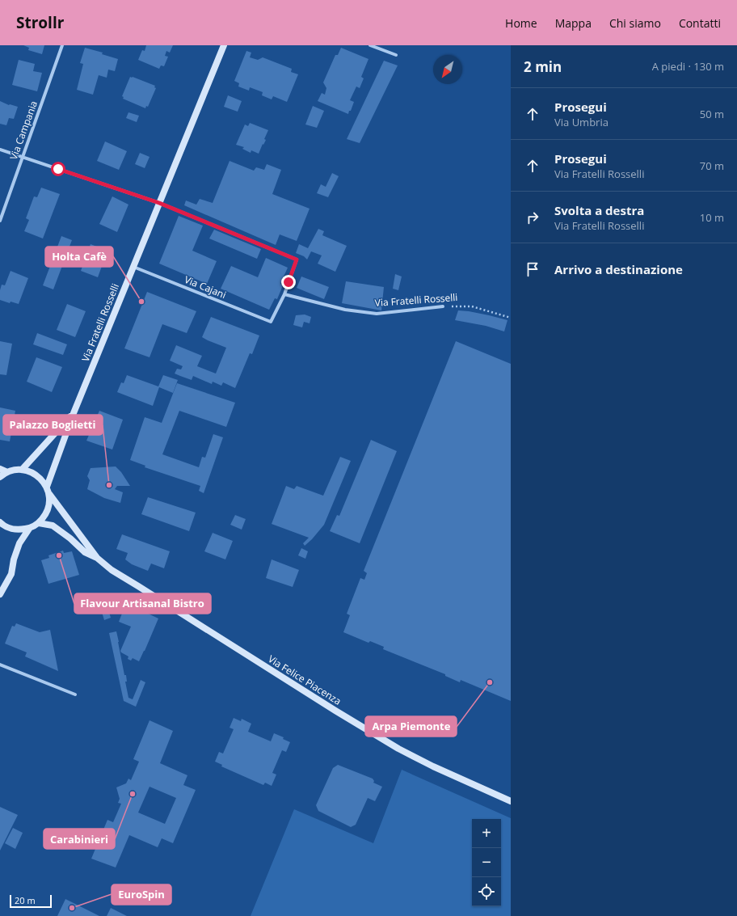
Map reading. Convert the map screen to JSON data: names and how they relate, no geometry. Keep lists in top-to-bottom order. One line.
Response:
{"streets":{"street":["Via Campania","Via Cajani","Via Fratelli Rosselli","Via Felice Piacenza"]},"crossings":[["Via Cajani","Via Fratelli Rosselli"]],"places":["Holta Cafè","Palazzo Boglietti","Flavour Artisanal Bistro","Arpa Piemonte","Carabinieri","EuroSpin"],"scale_bar":"20 m","north":"bottom left","page":{"header":"Strollr","nav":["Home","Mappa","Chi siamo","Contatti"],"heading":["2 min","A piedi · 130 m"],"list":[["Prosegui","Via Umbria","50 m"],["Prosegui","Via Fratelli Rosselli","70 m"],["Svolta a destra","Via Fratelli Rosselli","10 m"],"Arrivo a destinazione"],"map_buttons":["+","−"],"scale":"20 m"}}
